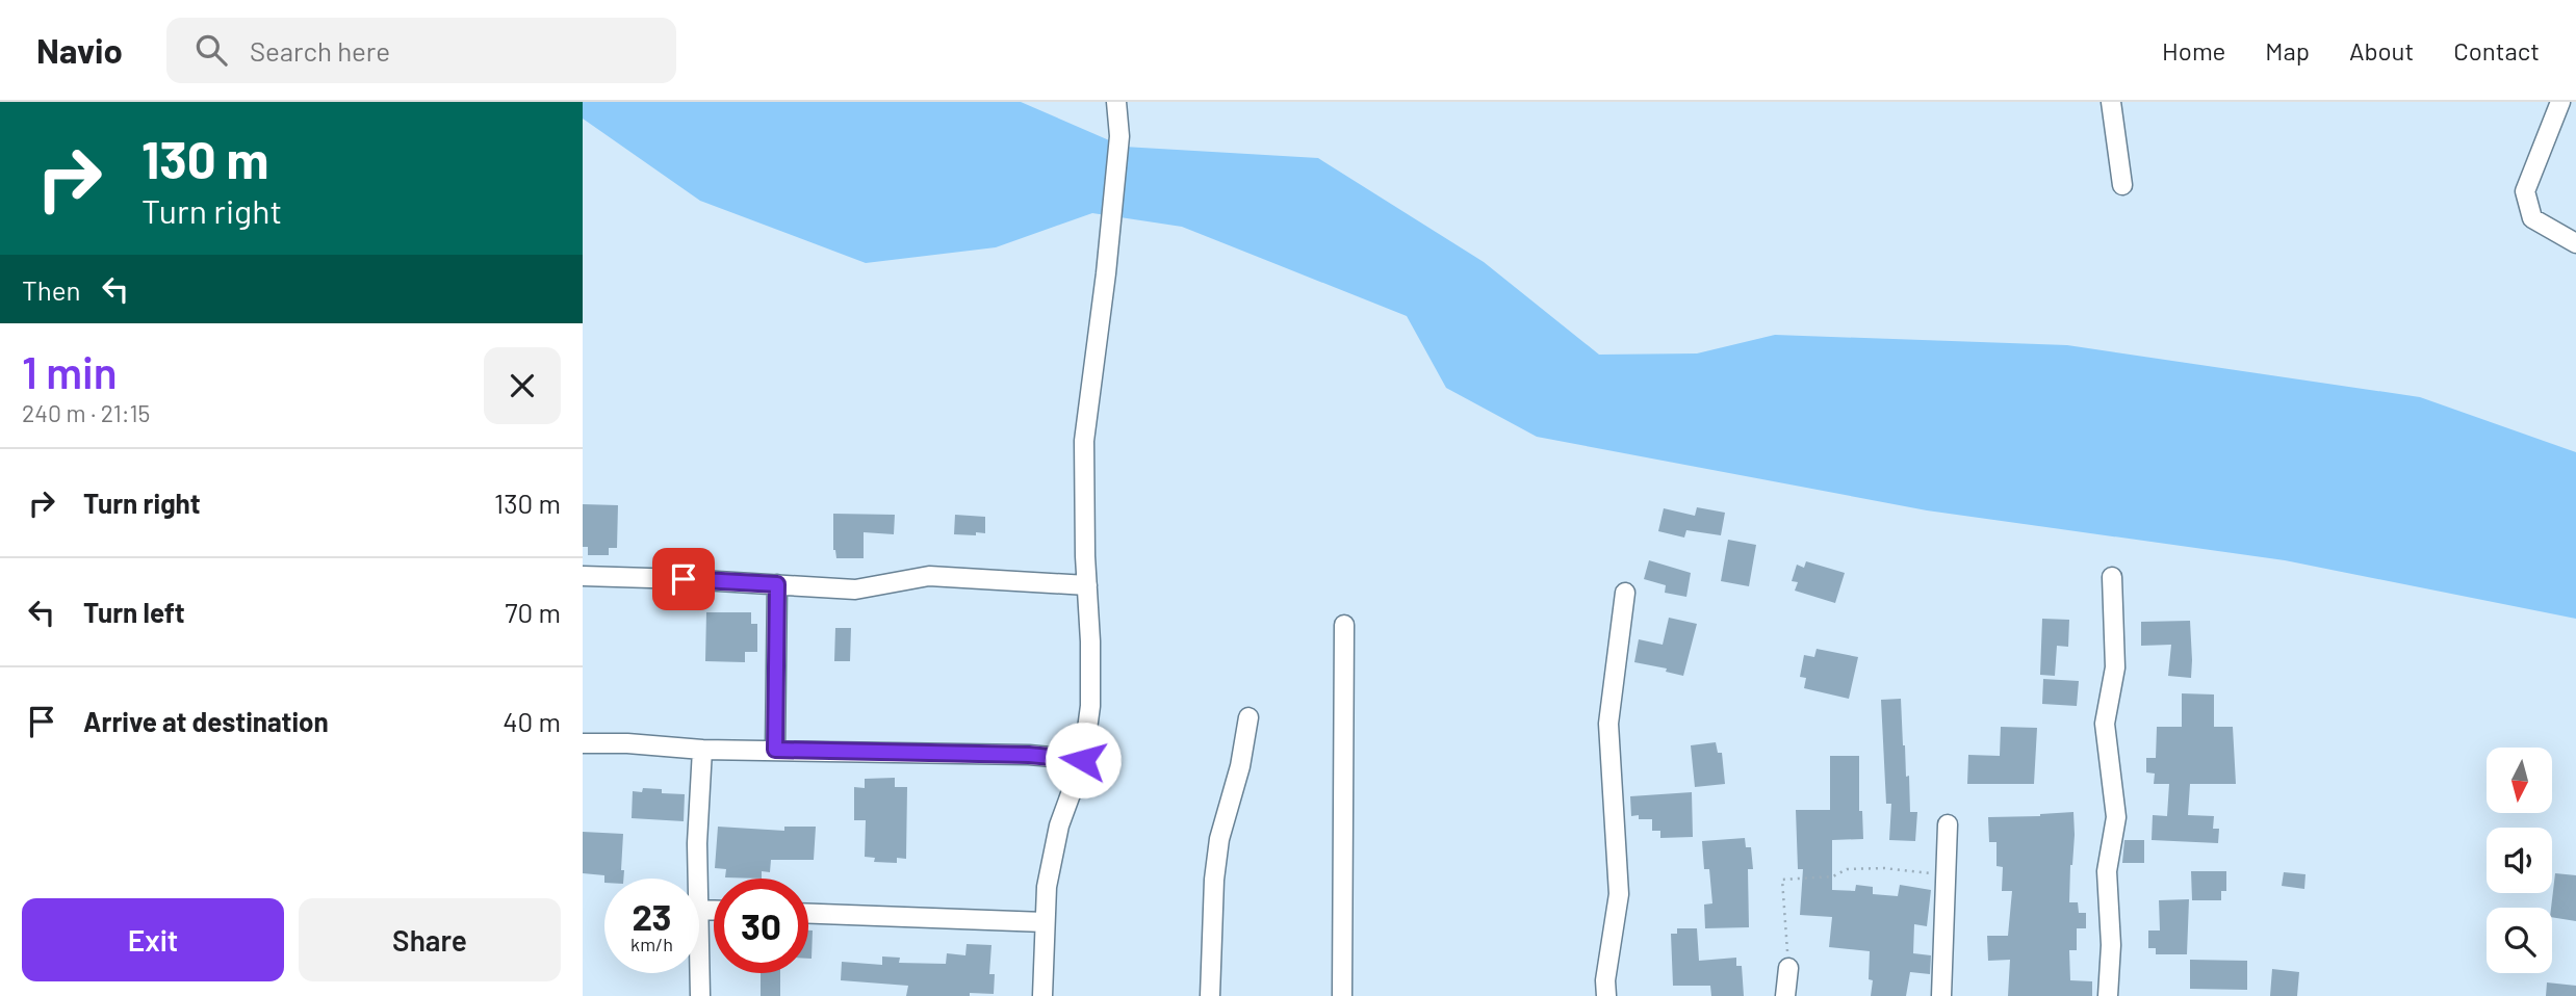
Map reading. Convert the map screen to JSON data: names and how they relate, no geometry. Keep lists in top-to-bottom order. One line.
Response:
{"north":"bottom","page":{"header":"Navio","search":"Search here","nav":["Home","Map","About","Contact"],"turn":["130 m","Turn right"],"then":"Then","heading":["1 min","240 m · 21:15"],"list":[{"name":"Turn right","value":"130 m"},{"name":"Turn left","value":"70 m"},{"name":"Arrive at destination","value":"40 m"}],"speed":"23 km/h","limit":"30","buttons":["Exit","Share"]}}
